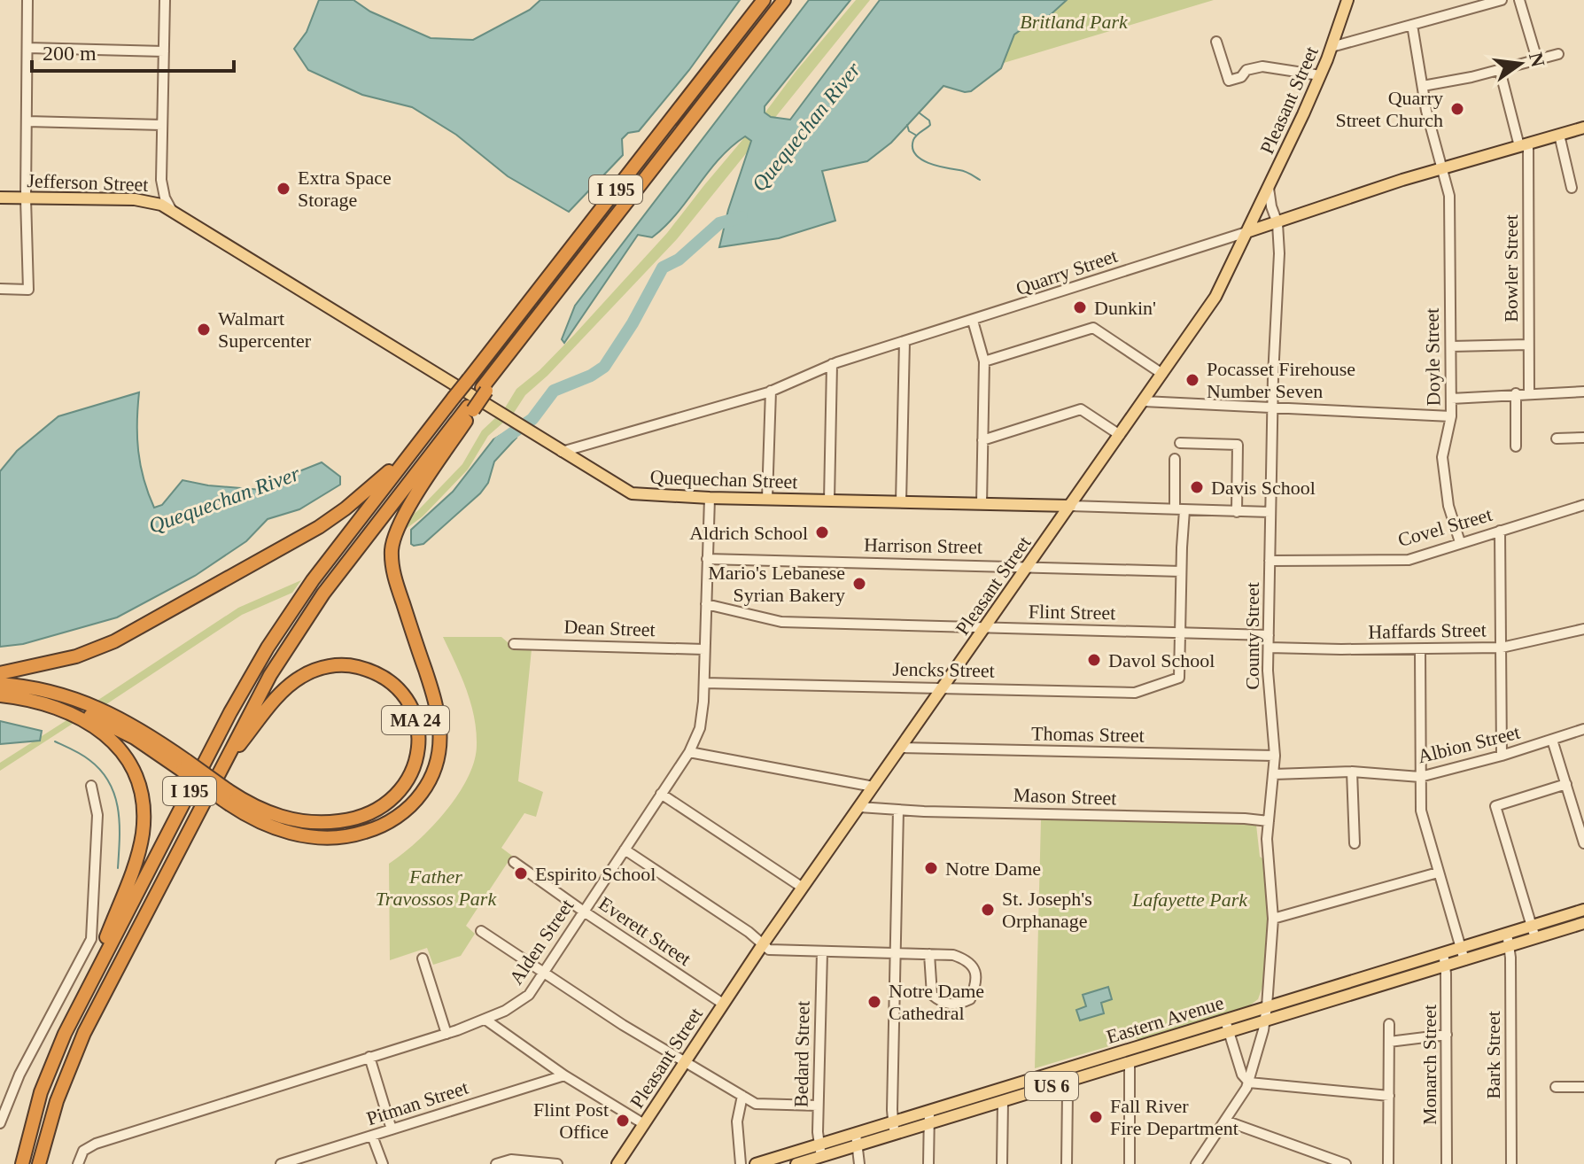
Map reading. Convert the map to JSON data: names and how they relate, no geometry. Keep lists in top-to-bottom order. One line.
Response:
{"streets":{"highway":["I 195","MA 24"],"main road":["Pleasant Street","Jefferson Street","Quarry Street","Quequechan Street","Eastern Avenue","US 6"],"street":["Bowler Street","Doyle Street","Covel Street","Harrison Street","Flint Street","Dean Street","Haffards Street","County Street","Jencks Street","Thomas Street","Albion Street","Mason Street","Everett Street","Alden Street","Bedard Street","Bark Street","Monarch Street","Pitman Street"]},"crossings":[["Pleasant Street","Quarry Street"],["Pleasant Street","Quequechan Street"],["Pleasant Street","Harrison Street"],["Pleasant Street","Flint Street"],["Pleasant Street","County Street"],["Pleasant Street","Jencks Street"],["Pleasant Street","Thomas Street"],["Pleasant Street","Mason Street"],["Pleasant Street","Everett Street"],["Jefferson Street","Quequechan Street"],["I 195","MA 24"],["Bowler Street","Quarry Street"],["Quarry Street","Doyle Street"],["Quarry Street","Quequechan Street"],["Quarry Street","County Street"],["Doyle Street","Covel Street"],["Quequechan Street","County Street"],["Quequechan Street","Alden Street"],["Covel Street","County Street"],["Harrison Street","Alden Street"],["Flint Street","County Street"],["Flint Street","Jencks Street"],["Flint Street","Alden Street"],["Dean Street","Alden Street"],["Haffards Street","County Street"],["County Street","Thomas Street"],["County Street","Albion Street"],["County Street","Mason Street"],["County Street","Eastern Avenue"],["Jencks Street","Alden Street"],["Everett Street","Alden Street"],["Eastern Avenue","Bedard Street"],["Eastern Avenue","Bark Street"],["Eastern Avenue","Monarch Street"]],"water":["Quequechan River"],"parks":["Britland Park","Father Travossos Park","Lafayette Park"],"places":["Quarry Street Church","Extra Space Storage","Dunkin'","Walmart Supercenter","Pocasset Firehouse Number Seven","Davis School","Aldrich School","Mario's Lebanese Syrian Bakery","Davol School","Notre Dame","Espirito School","St. Joseph's Orphanage","Notre Dame Cathedral","Fall River Fire Department","Flint Post Office"],"scale_bar":"200 m","north":"right"}
